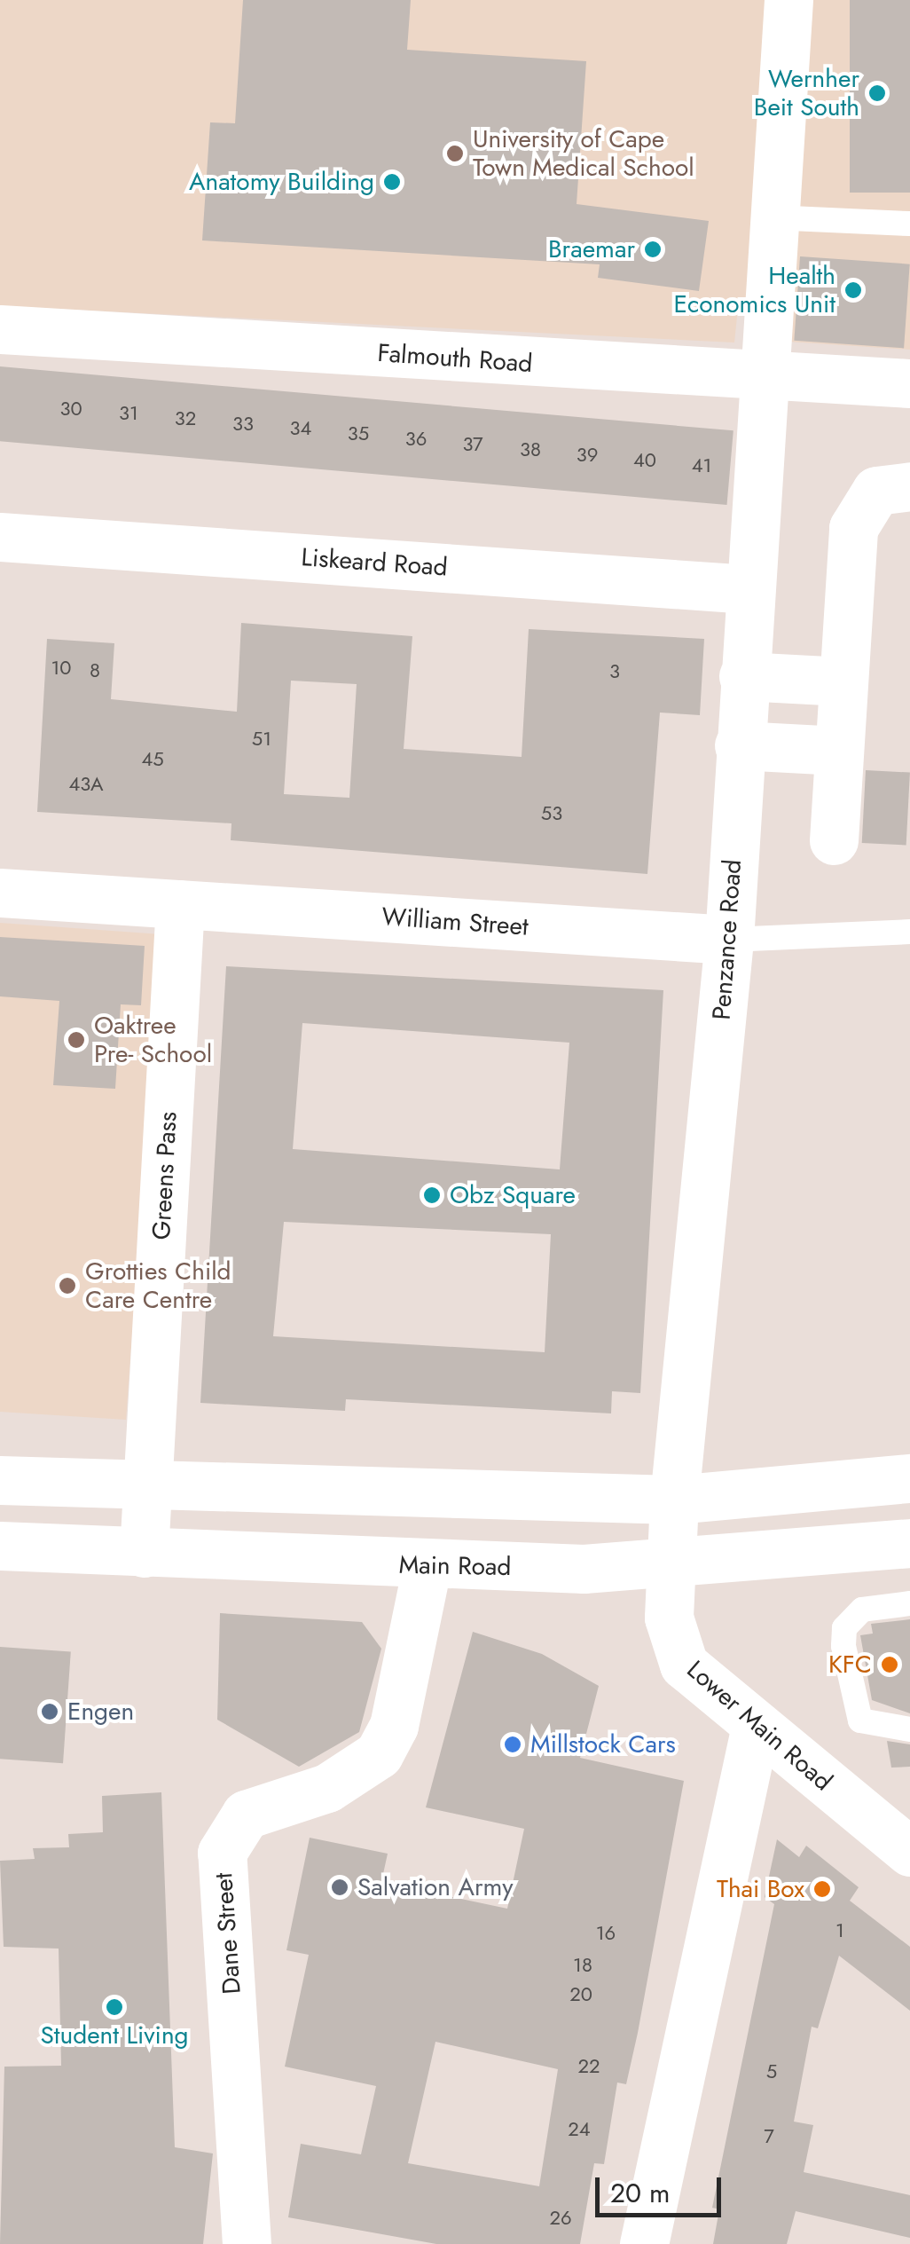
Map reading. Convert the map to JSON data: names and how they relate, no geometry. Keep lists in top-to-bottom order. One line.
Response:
{"streets":{"street":["Falmouth Road","Liskeard Road","William Street","Penzance Road","Greens Pass","Main Road","Lower Main Road","Dane Street"]},"crossings":[["Falmouth Road","Penzance Road"],["Liskeard Road","Penzance Road"],["William Street","Penzance Road"],["William Street","Greens Pass"],["Penzance Road","Main Road"],["Penzance Road","Lower Main Road"],["Greens Pass","Main Road"],["Main Road","Lower Main Road"],["Main Road","Dane Street"]],"places":["Wernher Beit South","University of Cape Town Medical School","Anatomy Building","Braemar","Health Economics Unit","Oaktree Pre- School","Obz Square","Grotties Child Care Centre","KFC","Engen","Millstock Cars","Salvation Army","Thai Box","Student Living"],"house_numbers":["30","31","32","33","34","35","36","37","38","39","40","41","10","8","3","51","45","43A","53","1","16","18","20","22","5","24","7","26"],"scale_bar":"20 m"}
